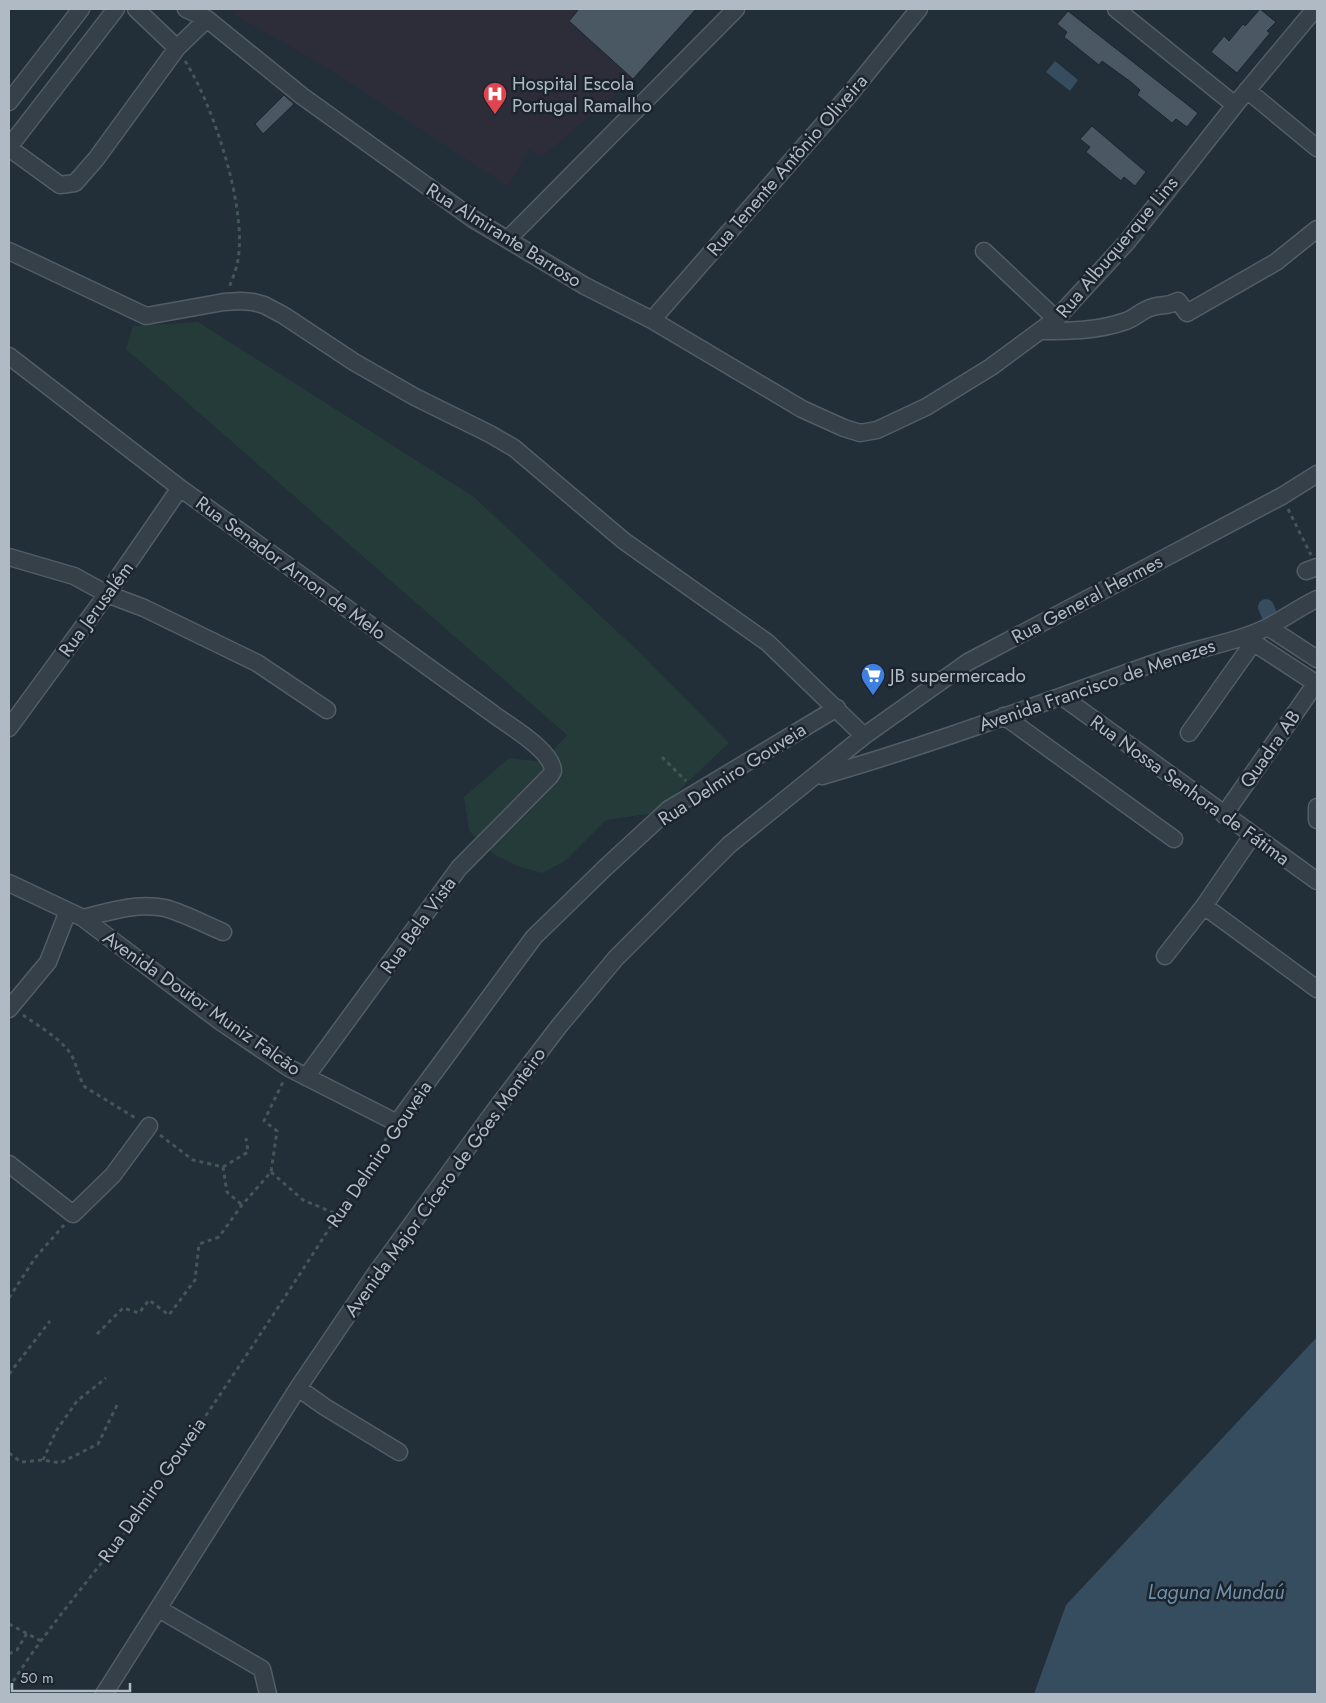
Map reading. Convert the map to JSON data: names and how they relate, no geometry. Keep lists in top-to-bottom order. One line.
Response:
{"streets":{"street":["Rua Tenente Antônio Oliveira","Rua Almirante Barroso","Rua Albuquerque Lins","Rua Senador Arnon de Melo","Rua General Hermes","Rua Jerusalém","Avenida Francisco de Menezes","Quadra AB","Rua Delmiro Gouveia","Rua Nossa Senhora de Fátima","Rua Bela Vista","Avenida Doutor Muniz Falcão","Avenida Major Cícero de Góes Monteiro"]},"crossings":[["Rua Tenente Antônio Oliveira","Rua Almirante Barroso"],["Rua Almirante Barroso","Rua Albuquerque Lins"],["Rua Senador Arnon de Melo","Rua Jerusalém"],["Rua Senador Arnon de Melo","Rua Bela Vista"],["Rua General Hermes","Avenida Major Cícero de Góes Monteiro"],["Avenida Francisco de Menezes","Rua Nossa Senhora de Fátima"],["Avenida Francisco de Menezes","Avenida Major Cícero de Góes Monteiro"],["Quadra AB","Rua Nossa Senhora de Fátima"],["Rua Delmiro Gouveia","Avenida Doutor Muniz Falcão"],["Rua Bela Vista","Avenida Doutor Muniz Falcão"]],"water":["Laguna Mundaú"],"places":{"hospital":["Hospital Escola Portugal Ramalho"],"supermarket":["JB supermercado"]},"scale_bar":"50 m"}
